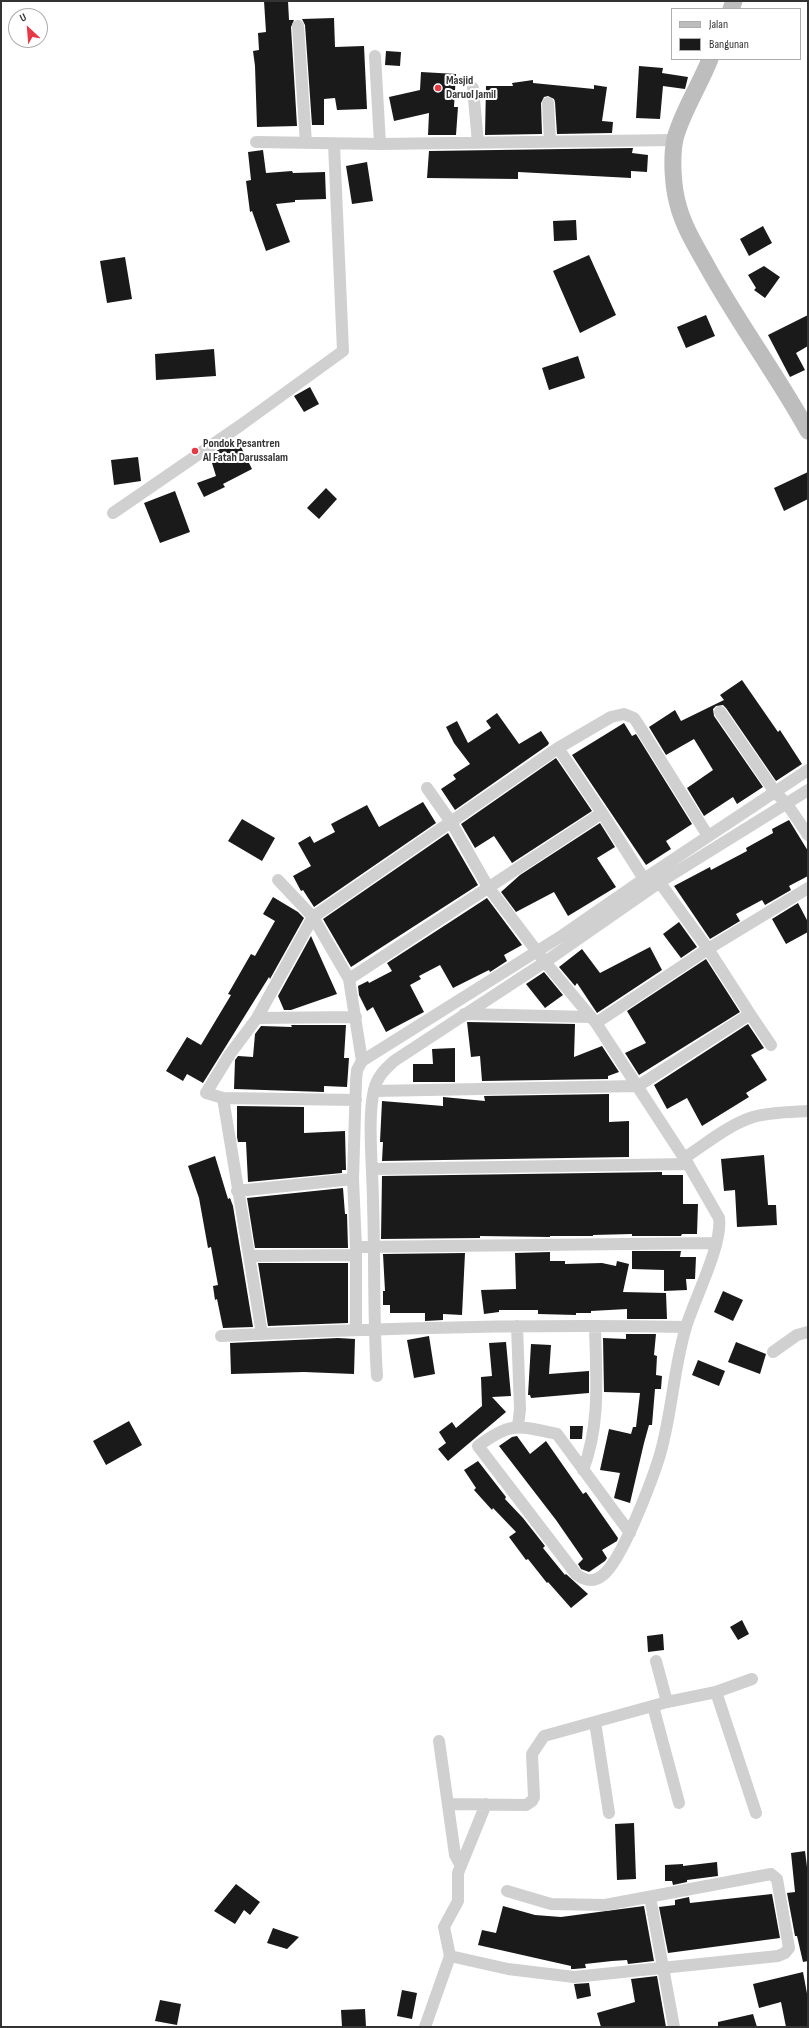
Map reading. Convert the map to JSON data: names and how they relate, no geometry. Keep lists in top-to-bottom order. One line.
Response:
{"places":["Masjid Daruol Jamil","Pondok Pesantren Al Fatah Darussalam"],"legend":["Jalan","Bangunan"],"north":"top left"}
